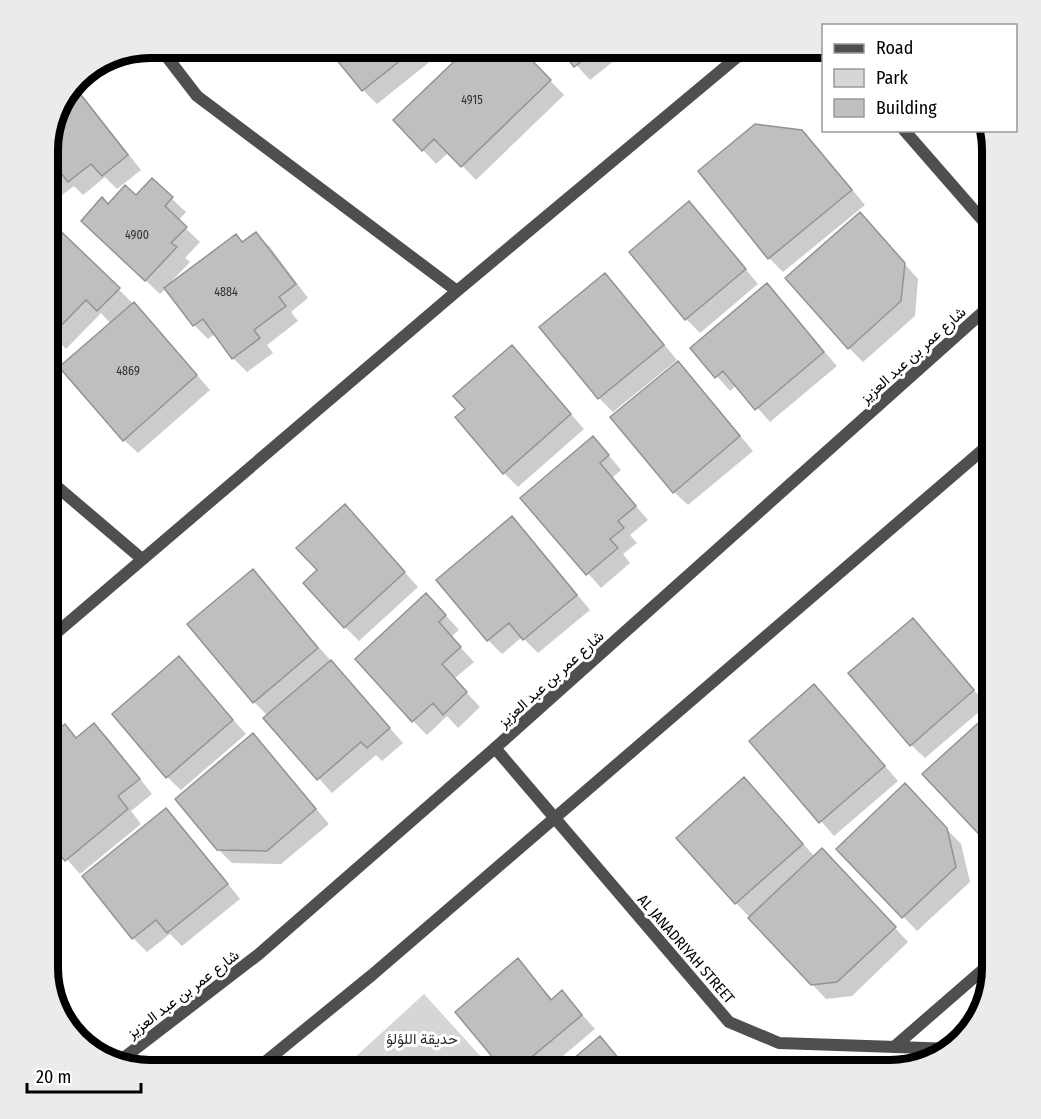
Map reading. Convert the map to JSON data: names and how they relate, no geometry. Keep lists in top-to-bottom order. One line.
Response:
{"streets":{"street":["شارع عمر بن عبد العزيز","AL JANADRIYAH STREET"]},"crossings":[["شارع عمر بن عبد العزيز","AL JANADRIYAH STREET"]],"parks":["حديقة اللؤلؤ"],"house_numbers":["4915","4900","4884","4869"],"legend":["Road","Park","Building"],"scale_bar":"20 m"}
